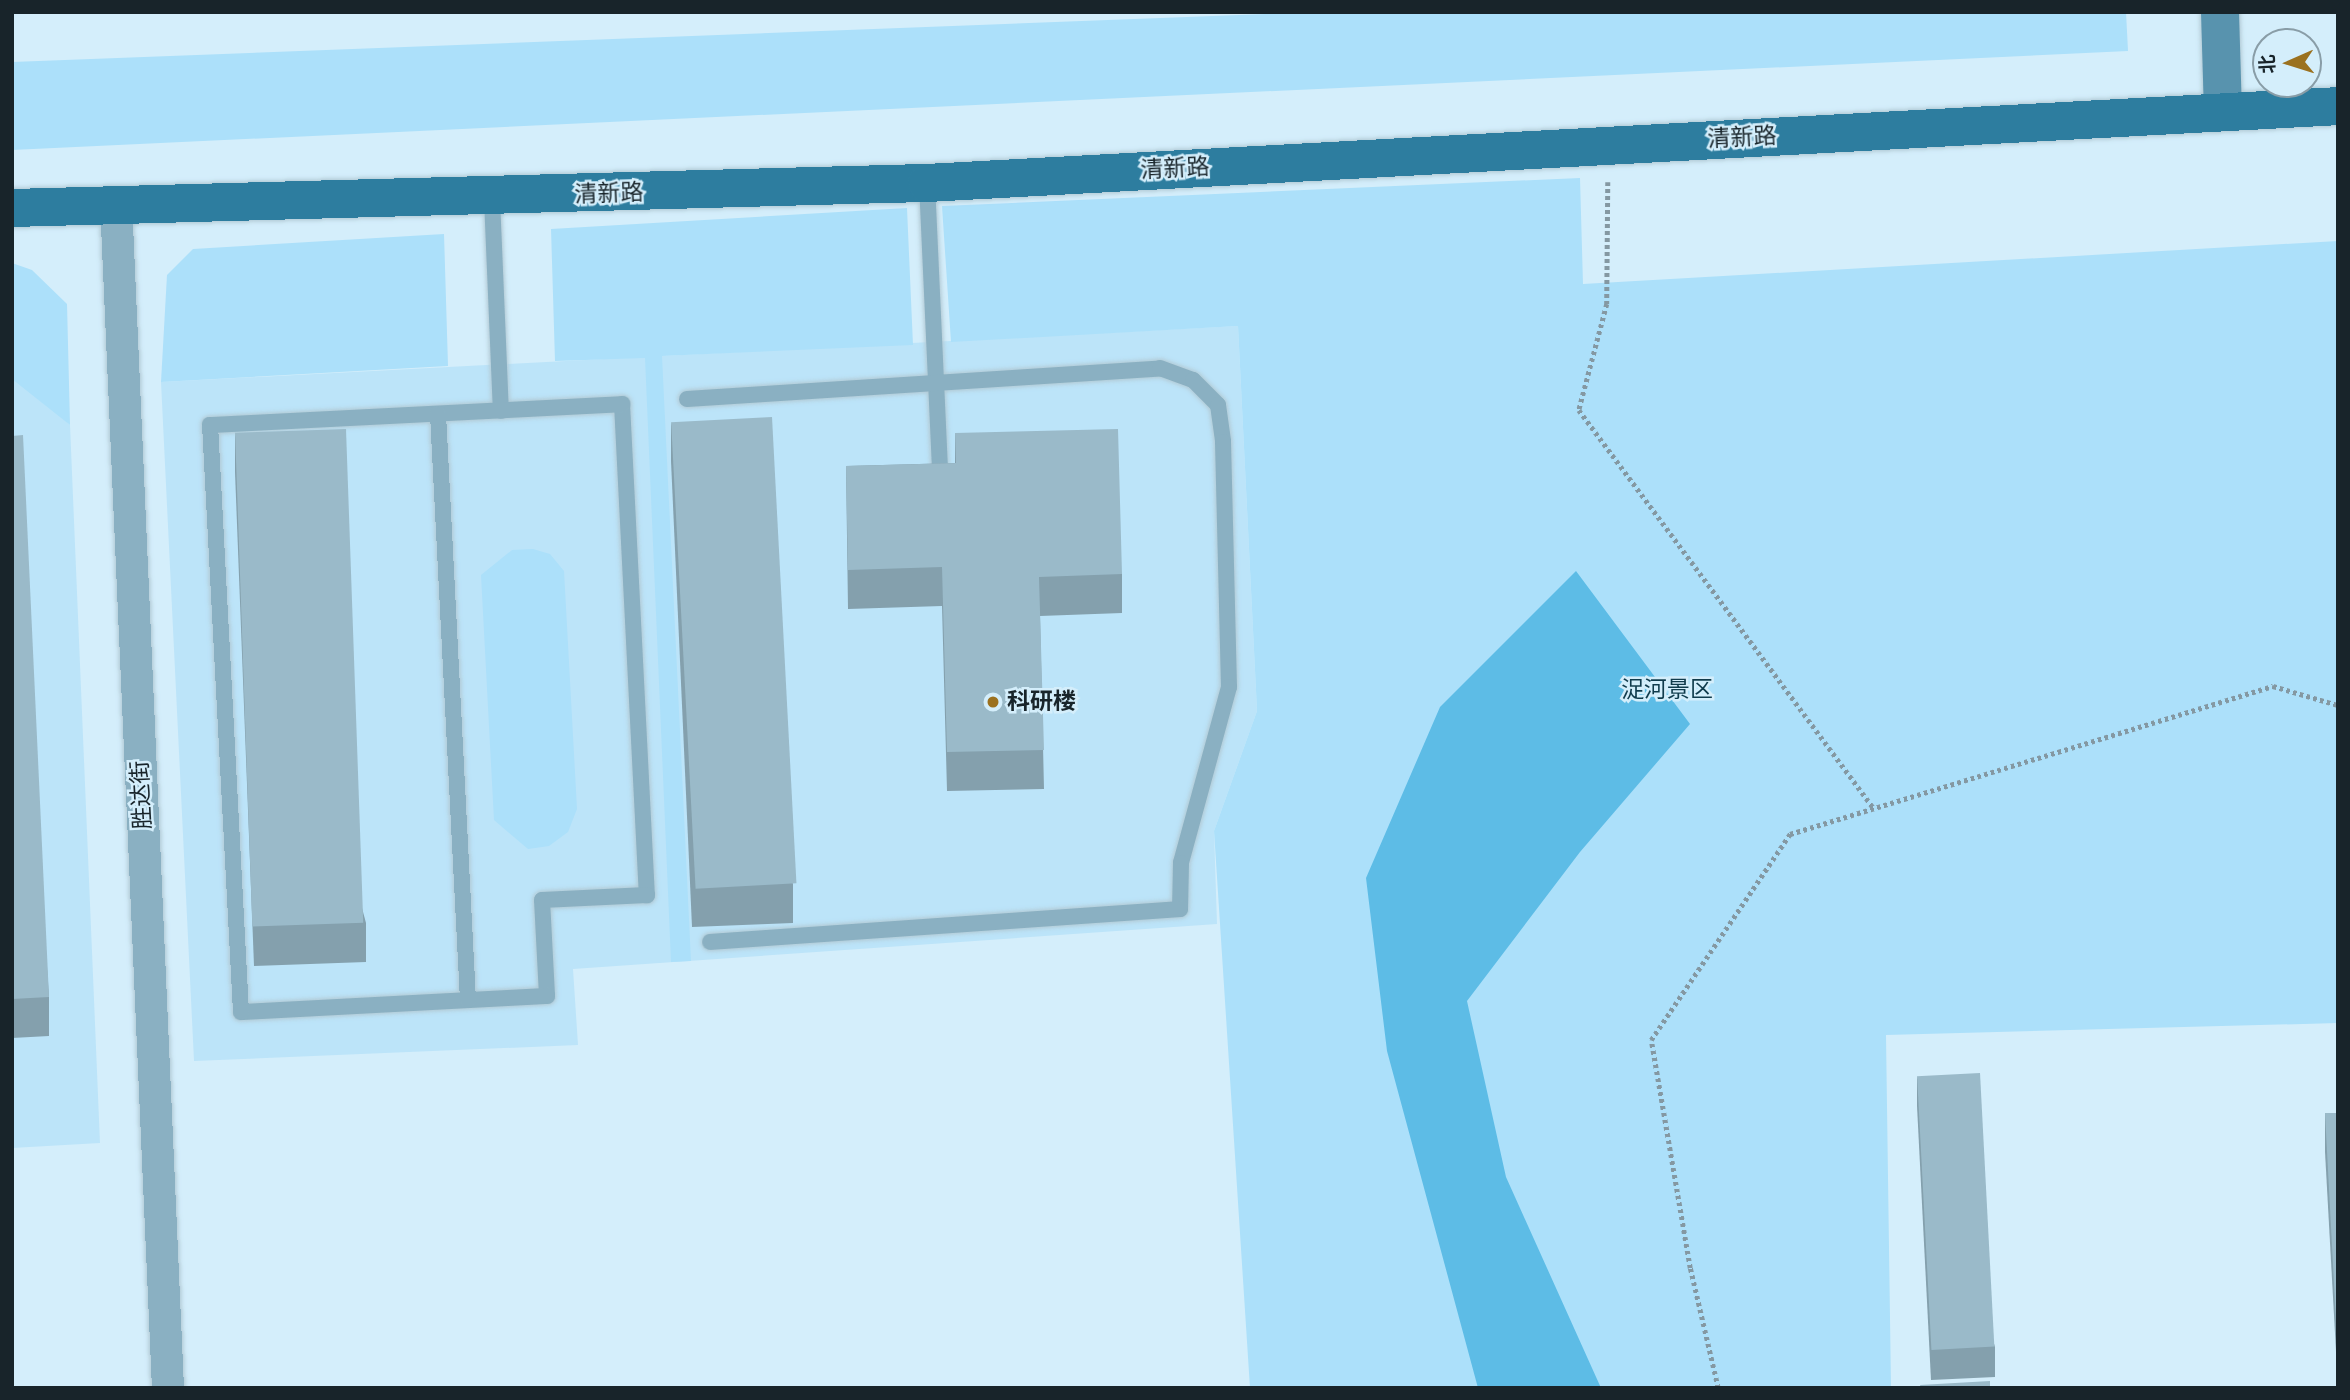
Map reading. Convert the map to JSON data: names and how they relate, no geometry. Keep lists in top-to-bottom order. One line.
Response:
{"streets":{"main road":["清新路"],"street":["胜达街"]},"crossings":[["清新路","胜达街"]],"parks":["浞河景区"],"places":["科研楼"],"north":"left"}
